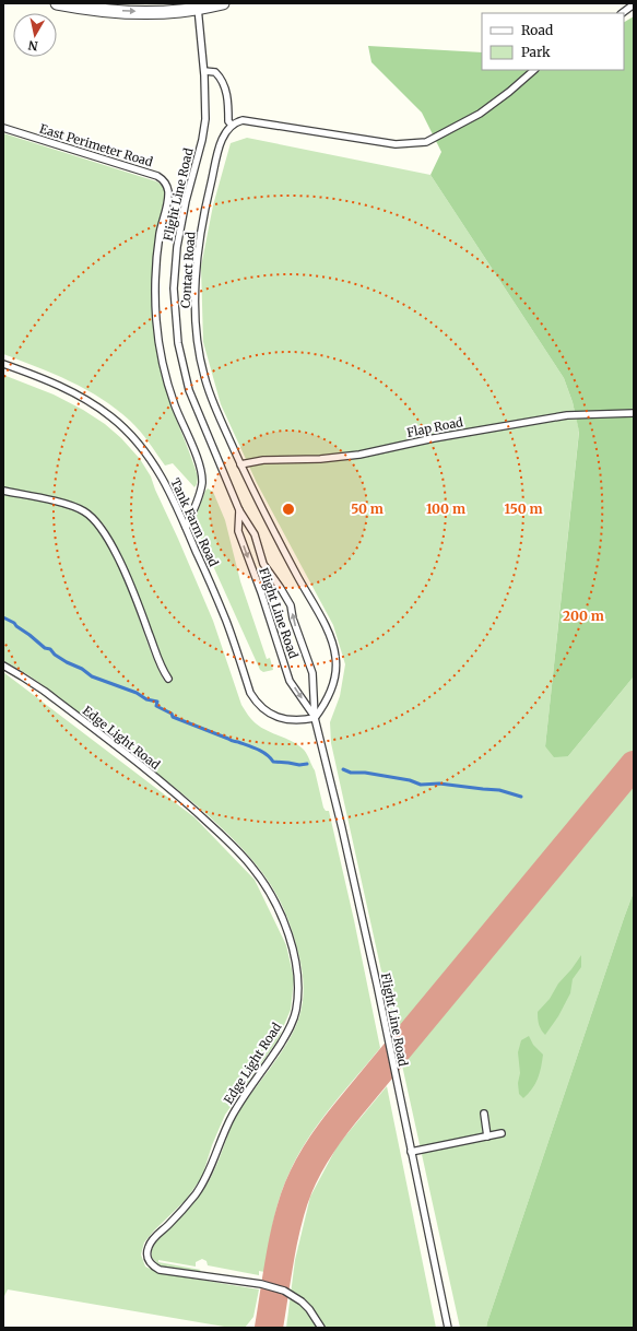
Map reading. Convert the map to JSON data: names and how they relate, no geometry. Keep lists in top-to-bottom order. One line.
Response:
{"streets":{"lane":["East Perimeter Road","Flight Line Road","Contact Road","Flap Road","Tank Farm Road","Edge Light Road"]},"crossings":[["East Perimeter Road","Tank Farm Road"],["Flight Line Road","Contact Road"],["Flight Line Road","Tank Farm Road"],["Contact Road","Flap Road"],["Contact Road","Tank Farm Road"]],"legend":["Road","Park"],"north":"bottom","rings":["50 m","100 m","150 m","200 m"]}
